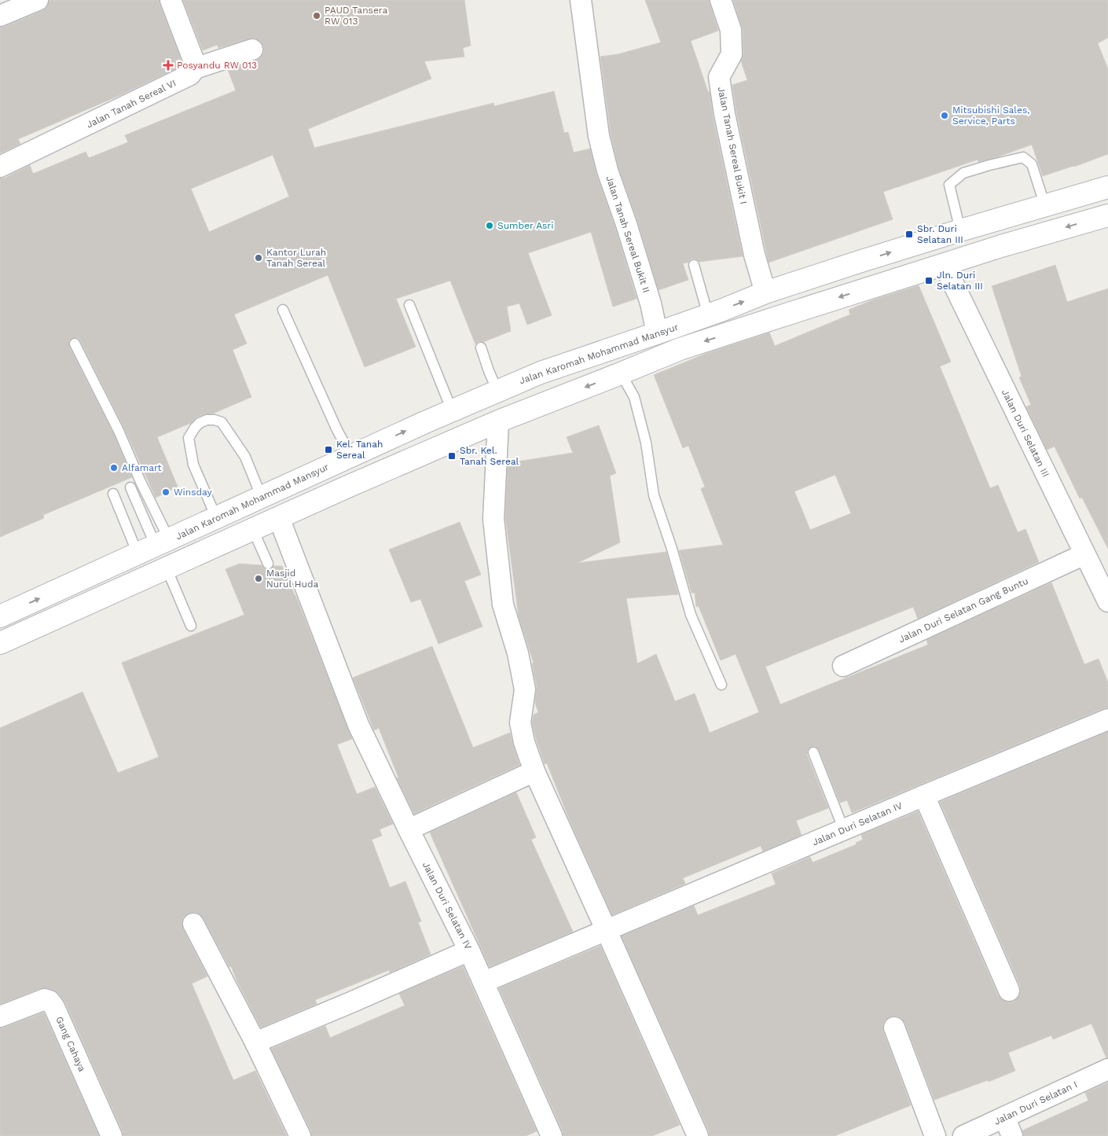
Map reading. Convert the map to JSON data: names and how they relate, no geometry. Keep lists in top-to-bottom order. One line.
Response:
{"streets":{"main road":["Jalan Karomah Mohammad Mansyur"],"street":["Jalan Tanah Sereal VI","Jalan Tanah Sereal Bukit I","Jalan Tanah Sereal Bukit II","Jalan Duri Selatan III","Jalan Duri Selatan Gang Buntu","Jalan Duri Selatan IV","Gang Cahaya","Jalan Duri Selatan I"]},"crossings":[["Jalan Tanah Sereal Bukit I","Jalan Karomah Mohammad Mansyur"],["Jalan Tanah Sereal Bukit II","Jalan Karomah Mohammad Mansyur"],["Jalan Duri Selatan III","Jalan Duri Selatan Gang Buntu"]],"places":{"other":["PAUD Tansera RW 013","Mitsubishi Sales, Service, Parts","Sumber Asri","Kantor Lurah Tanah Sereal","Alfamart","Winsday","Masjid Nurul Huda"],"health":["Posyandu RW 013"],"transit":["Sbr. Duri Selatan III","Jln. Duri Selatan III","Kel. Tanah Sereal","Sbr. Kel. Tanah Sereal"]}}
